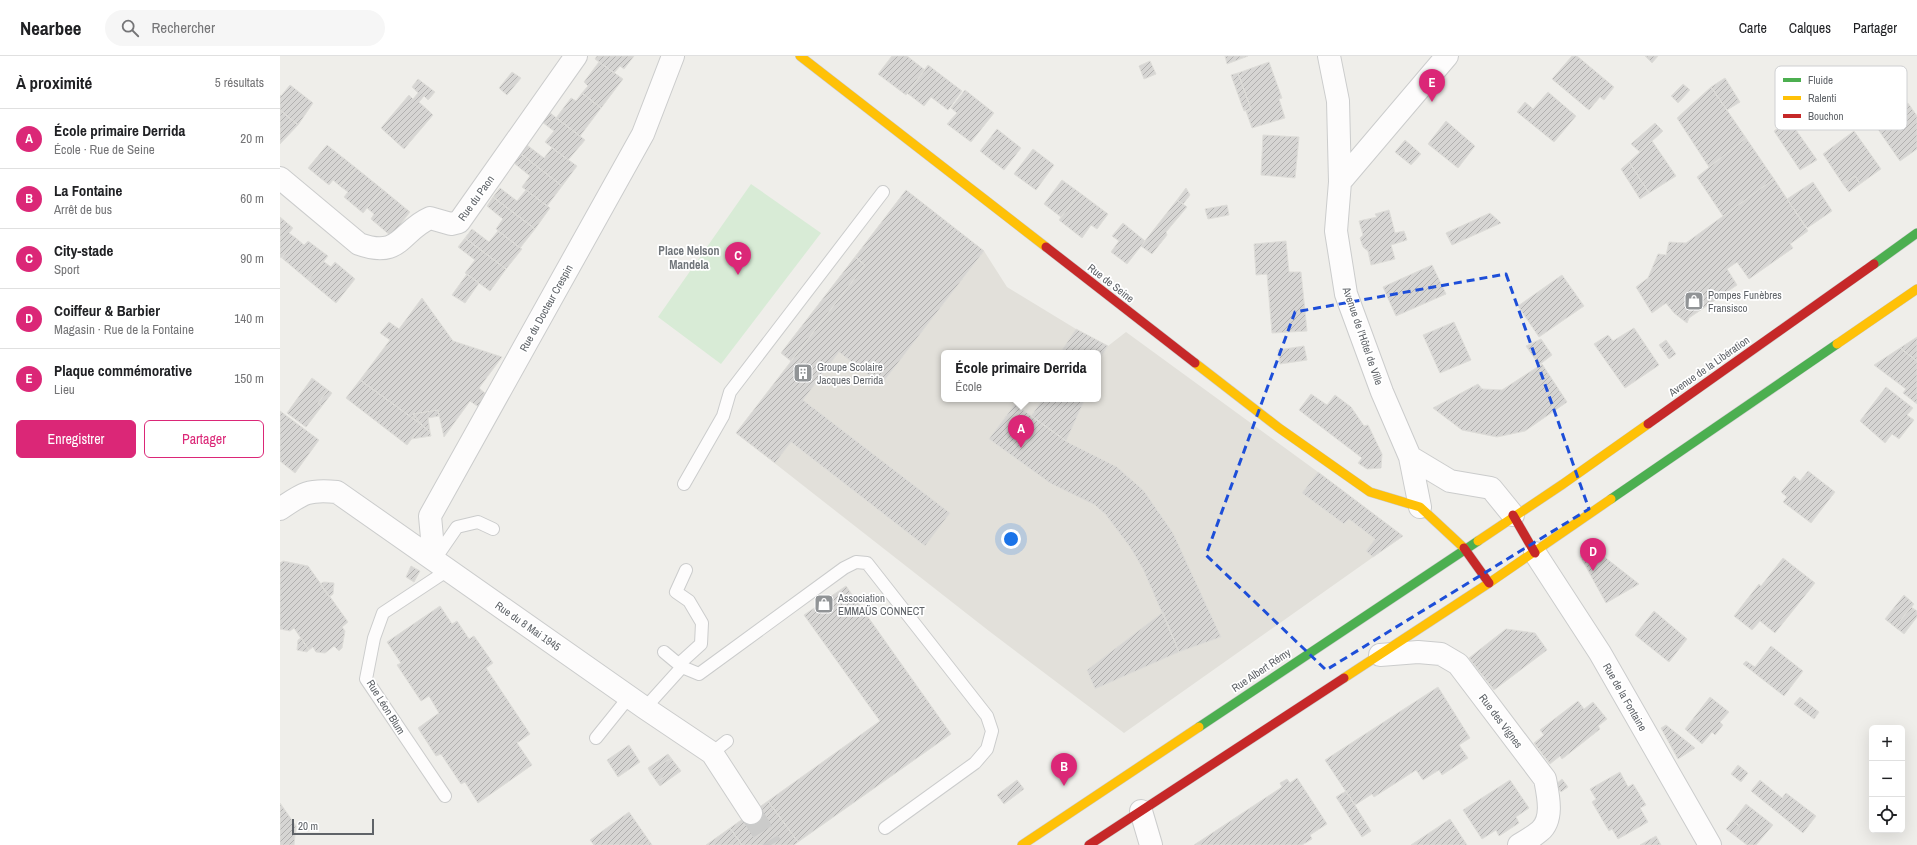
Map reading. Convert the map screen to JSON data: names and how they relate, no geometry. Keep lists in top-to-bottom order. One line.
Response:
{"streets":{"main road":["Rue de Seine","Avenue de la Libération","Rue Albert Rémy"],"street":["Rue du Paon","Rue du Docteur Crespin","Avenue de l'Hôtel de Ville","Rue du 8 Mai 1945","Rue de la Fontaine","Rue des Vignes"],"lane":["Rue Léon Blum"]},"crossings":[["Rue de Seine","Avenue de l'Hôtel de Ville"],["Rue du Docteur Crespin","Rue du 8 Mai 1945"],["Rue du Docteur Crespin","Rue Léon Blum"],["Avenue de la Libération","Rue Albert Rémy"],["Rue du 8 Mai 1945","Rue Léon Blum"]],"districts":["Place Nelson Mandela"],"places":{"shop":["Pompes Funèbres Fransisco","Association EMMAÜS CONNECT"],"building":["Groupe Scolaire Jacques Derrida"]},"legend":["Fluide","Ralenti","Bouchon"],"scale_bar":"20 m","page":{"header":"Nearbee","search":"Rechercher","nav":["Carte","Calques","Partager"],"heading":["À proximité","5 résultats"],"pins":["E","C","A","D","B"],"list":[{"mark":"A","name":"École primaire Derrida","note":"École · Rue de Seine","value":"20 m"},{"mark":"B","name":"La Fontaine","note":"Arrêt de bus","value":"60 m"},{"mark":"C","name":"City-stade","note":"Sport","value":"90 m"},{"mark":"D","name":"Coiffeur & Barbier","note":"Magasin · Rue de la Fontaine","value":"140 m"},{"mark":"E","name":"Plaque commémorative","note":"Lieu","value":"150 m"}],"popup":["École primaire Derrida","École"],"buttons":["Enregistrer","Partager"],"map_buttons":["+","−"],"scale":"20 m"}}
